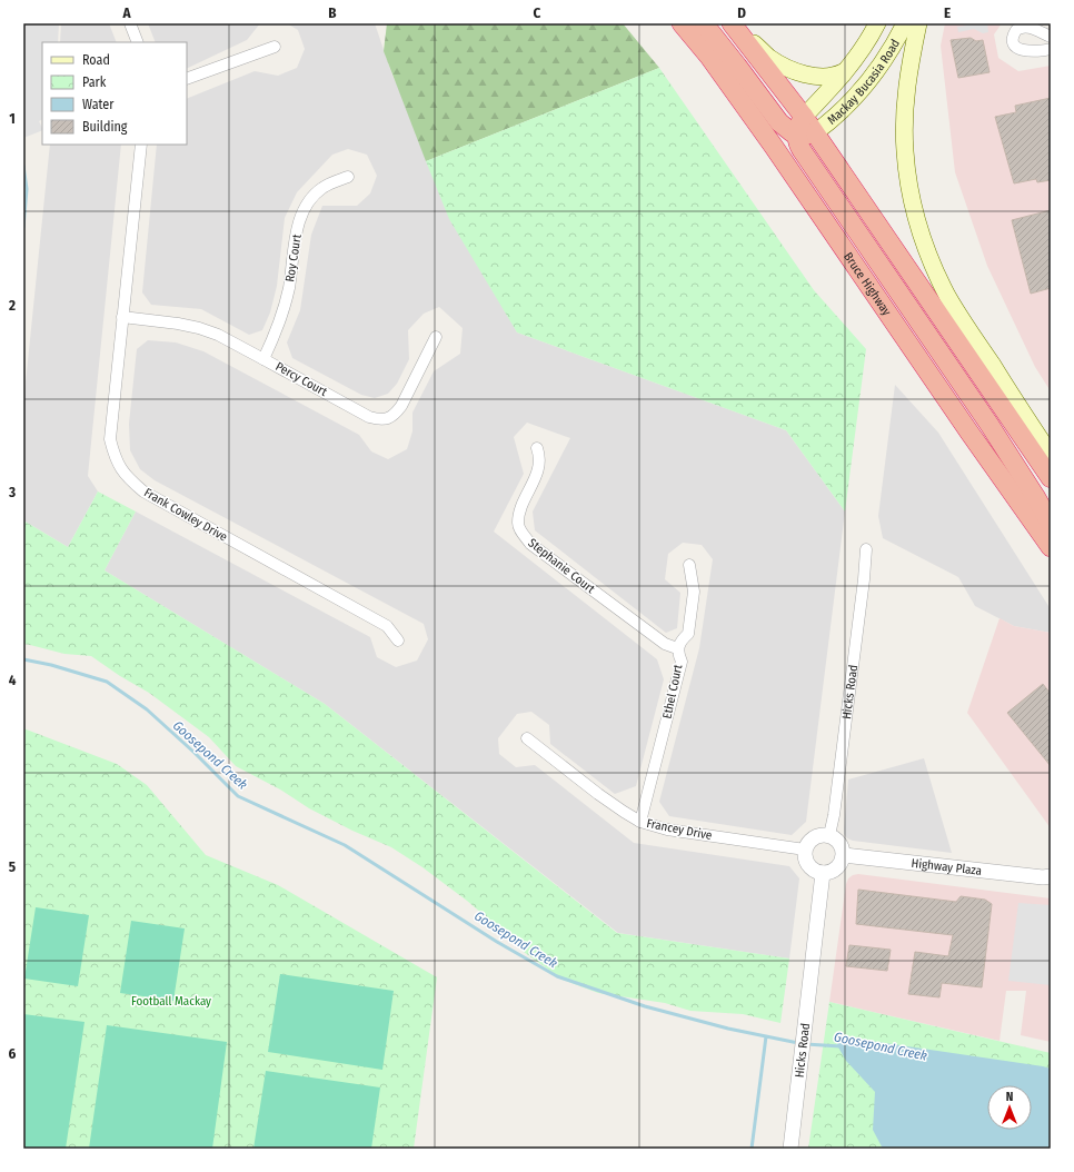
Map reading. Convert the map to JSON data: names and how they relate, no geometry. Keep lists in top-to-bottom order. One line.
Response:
{"streets":{"highway":["Bruce Highway"],"main road":["Mackay Bucasia Road"],"street":["Roy Court","Percy Court","Frank Cowley Drive","Stephanie Court","Ethel Court","Hicks Road","Francey Drive","Highway Plaza"]},"crossings":[["Roy Court","Percy Court"],["Percy Court","Frank Cowley Drive"],["Stephanie Court","Ethel Court"],["Ethel Court","Francey Drive"],["Hicks Road","Francey Drive"],["Hicks Road","Highway Plaza"],["Francey Drive","Highway Plaza"]],"water":["Goosepond Creek"],"parks":["Football Mackay"],"legend":["Road","Park","Water","Building"],"north":"top","grid":{"columns":["A","B","C","D","E"],"rows":["1","2","3","4","5","6"]}}
